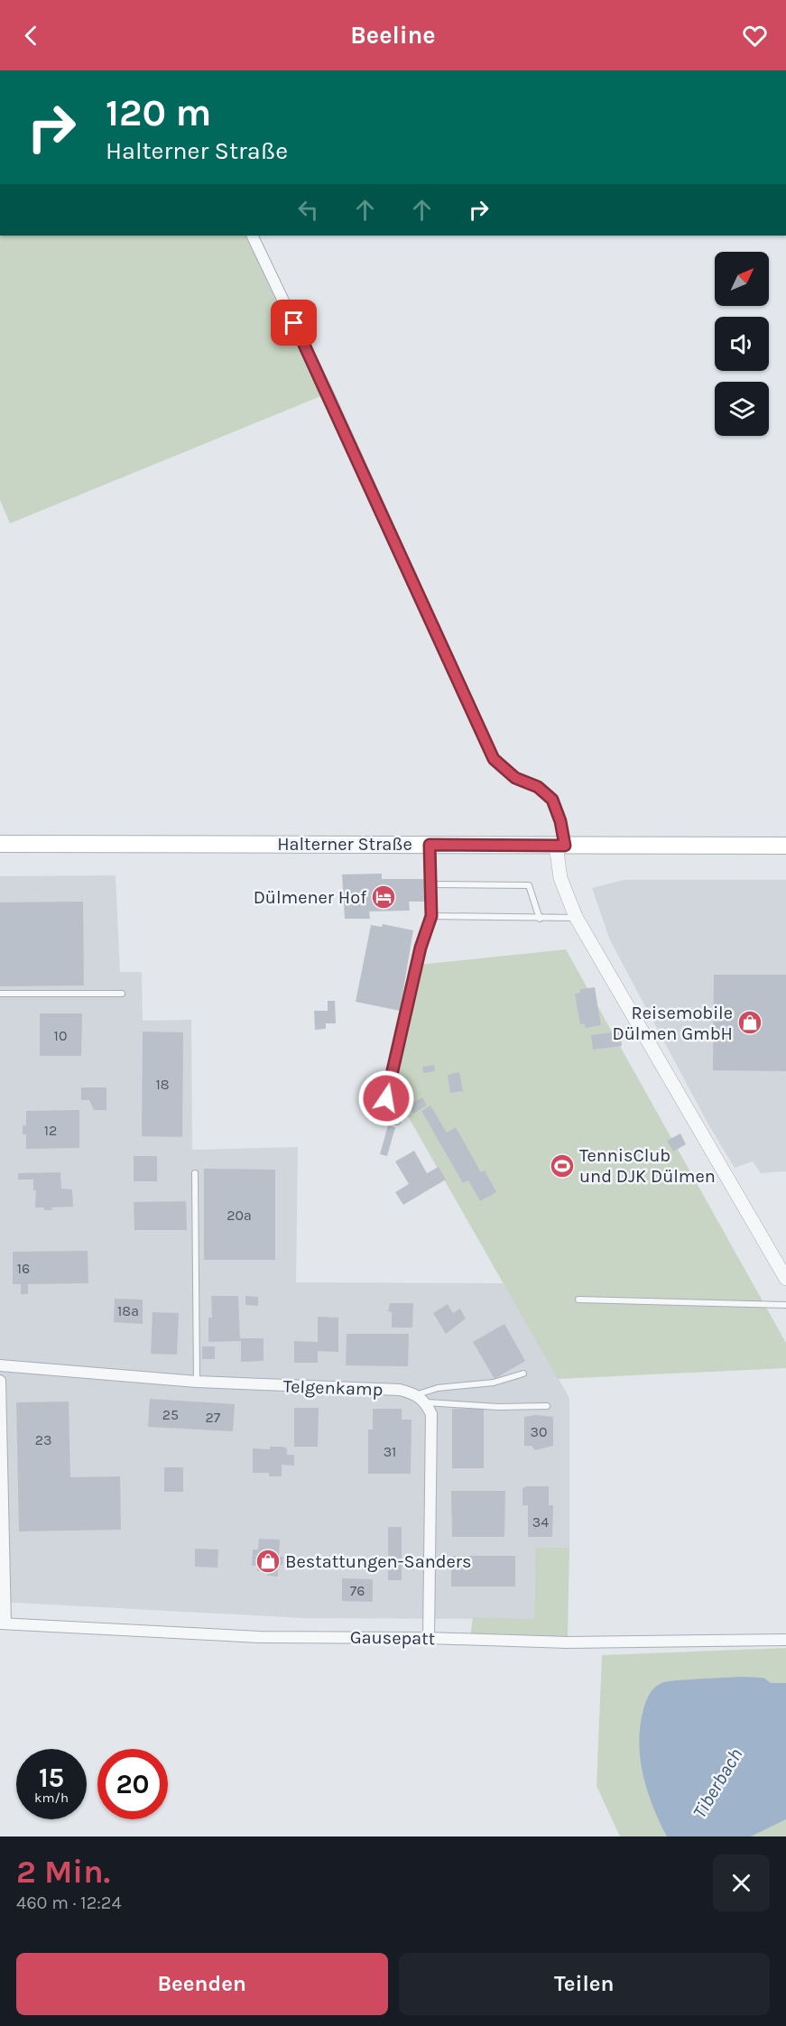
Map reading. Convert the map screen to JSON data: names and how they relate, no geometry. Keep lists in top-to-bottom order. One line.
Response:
{"streets":{"main road":["Halterner Straße"],"street":["Telgenkamp","Gausepatt"]},"water":["Tiberbach"],"places":{"hotel":["Dülmener Hof"],"shop":["Reisemobile Dülmen GmbH","Bestattungen-Sanders"],"sports":["TennisClub und DJK Dülmen"]},"house_numbers":["10","18","12","20a","16","18a","25","27","30","23","31","34","76"],"north":"top right","page":{"header":"Beeline","turn":["120 m","Halterner Straße"],"speed":"15 km/h","limit":"20","heading":["2 Min.","460 m · 12:24"],"buttons":["Beenden","Teilen"]}}
